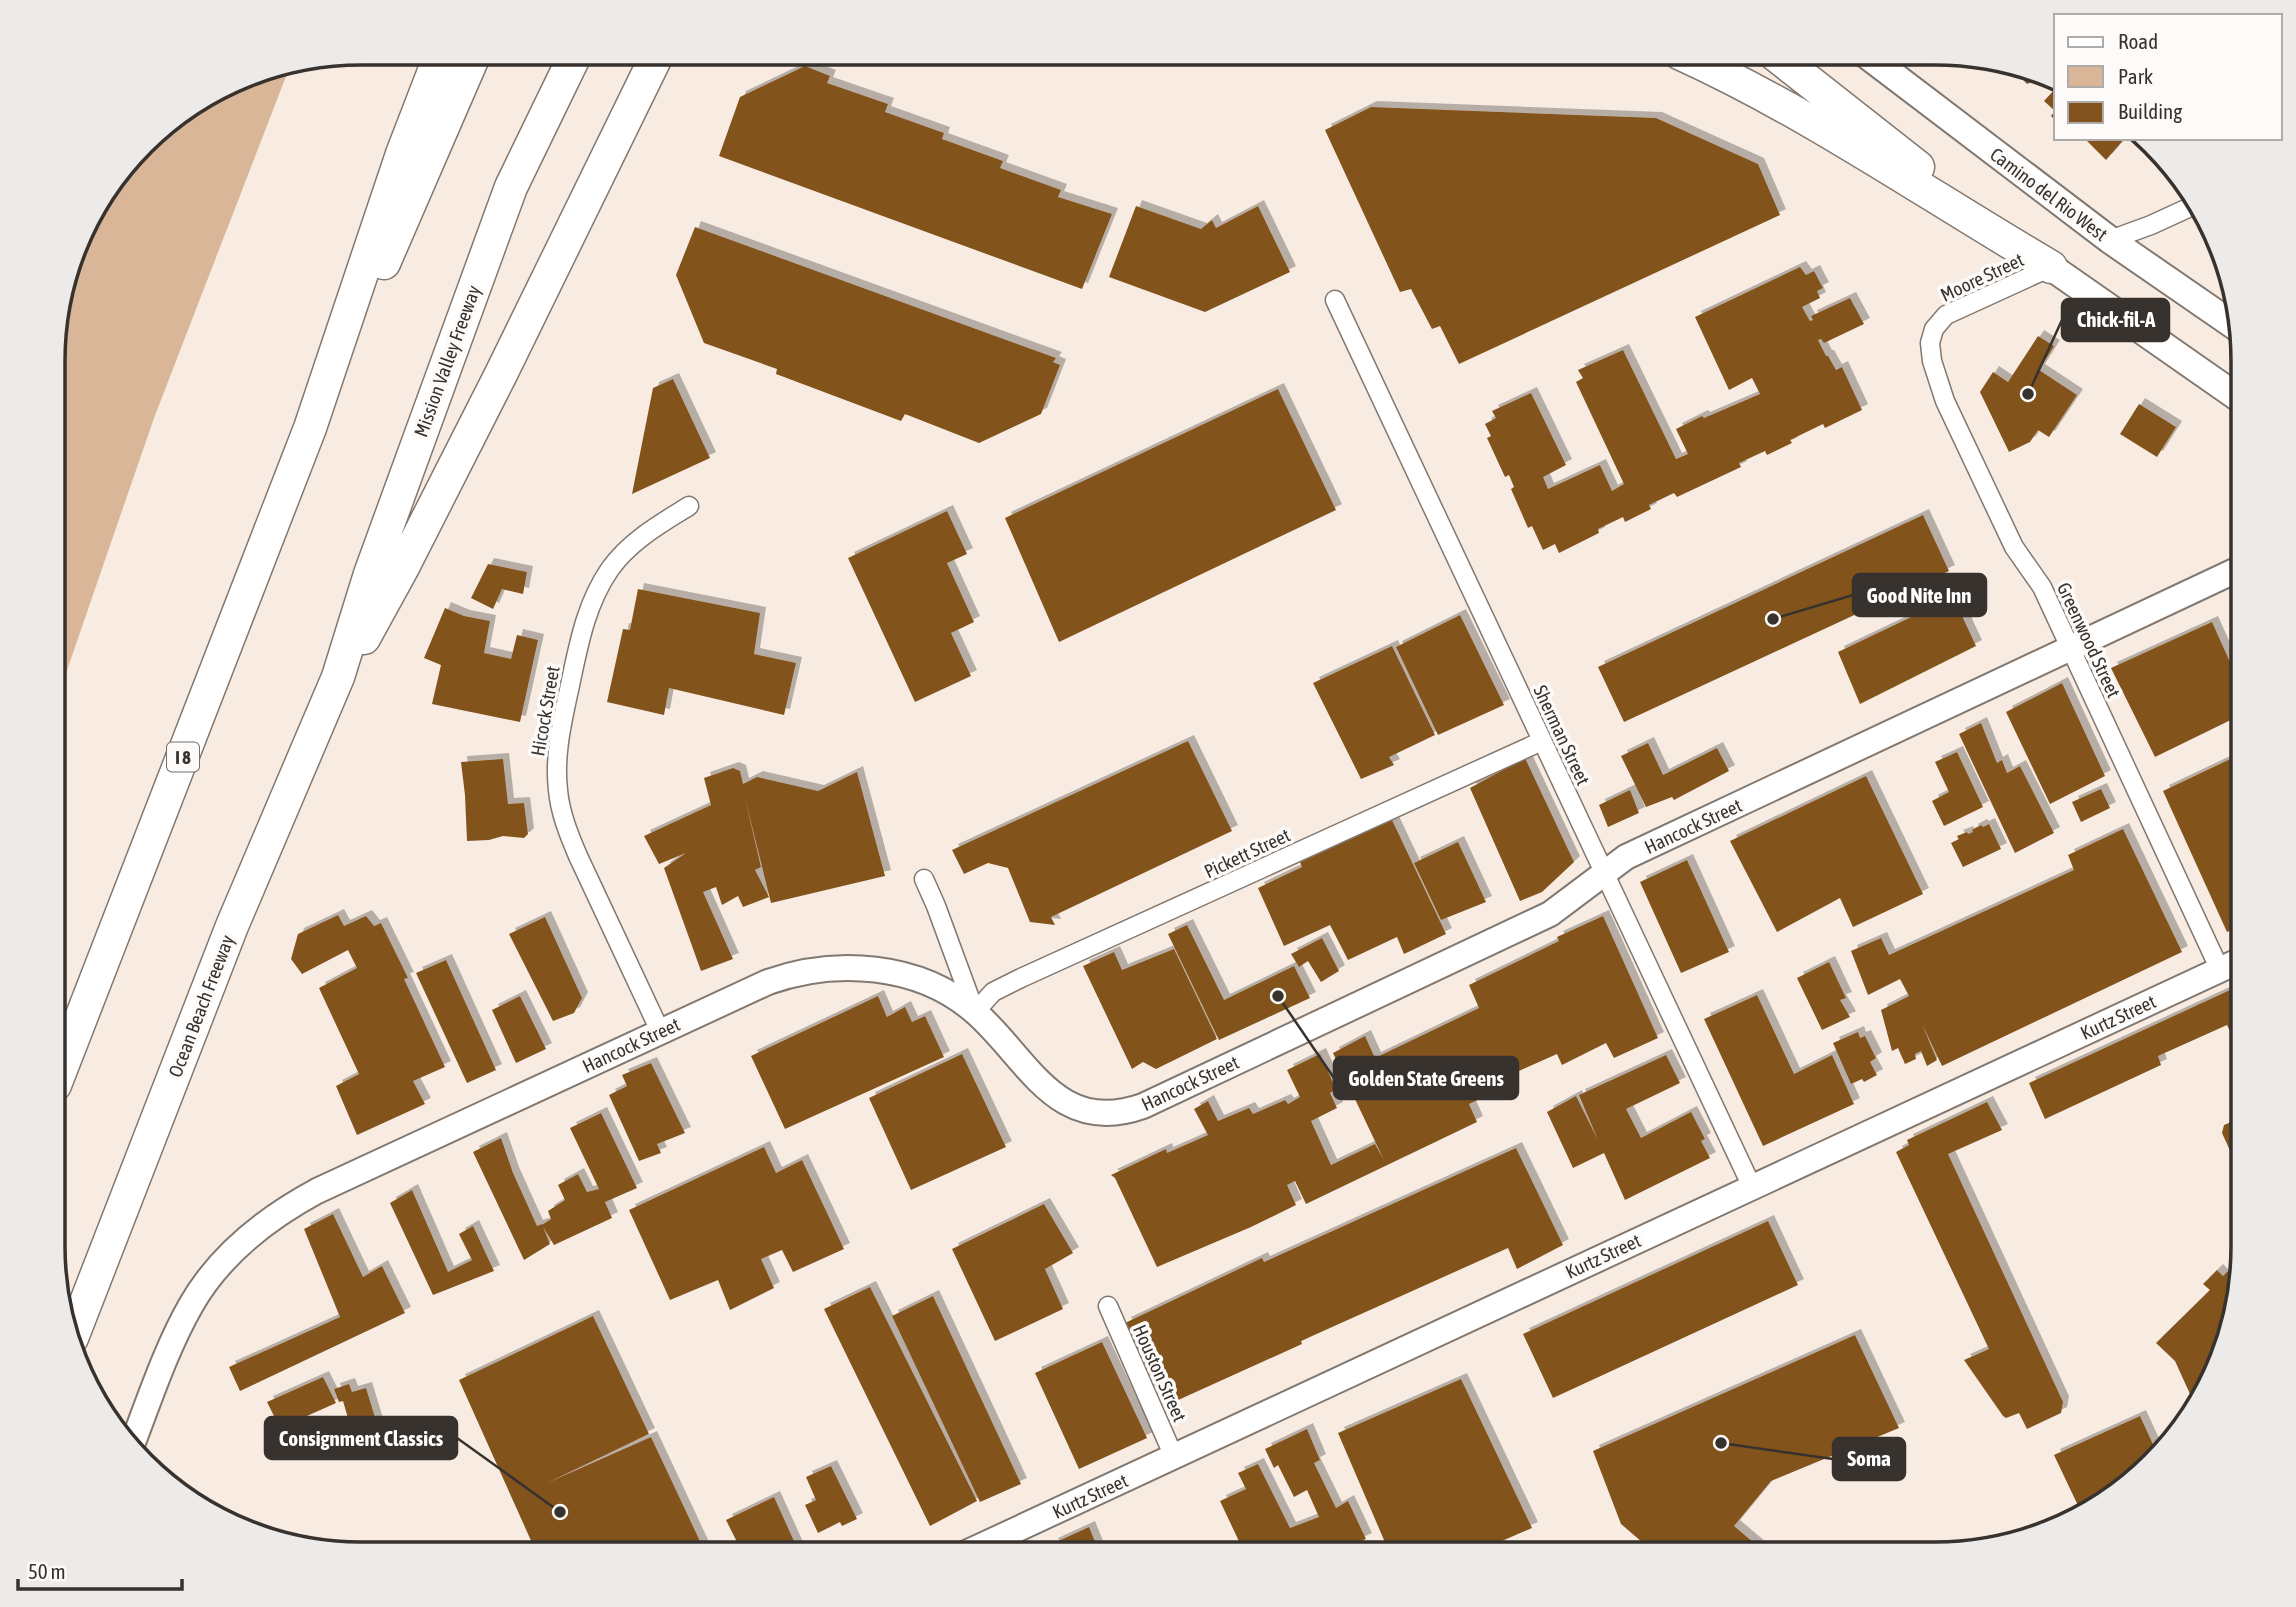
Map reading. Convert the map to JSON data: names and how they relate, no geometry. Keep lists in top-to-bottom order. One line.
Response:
{"streets":{"highway":["Mission Valley Freeway","I 8","Ocean Beach Freeway"],"main road":["Camino del Rio West"],"street":["Moore Street","Greenwood Street","Hicock Street","Sherman Street","Hancock Street","Pickett Street","Kurtz Street","Houston Street"]},"crossings":[["Moore Street","Greenwood Street"],["Mission Valley Freeway","Ocean Beach Freeway"],["Greenwood Street","Hancock Street"],["Greenwood Street","Kurtz Street"],["Hicock Street","Hancock Street"],["Sherman Street","Hancock Street"],["Sherman Street","Pickett Street"],["Sherman Street","Kurtz Street"],["Hancock Street","Pickett Street"],["Kurtz Street","Houston Street"]],"places":["Chick-fil-A","Good Nite Inn","Golden State Greens","Soma","Consignment Classics"],"legend":["Road","Park","Building"],"scale_bar":"50 m"}
